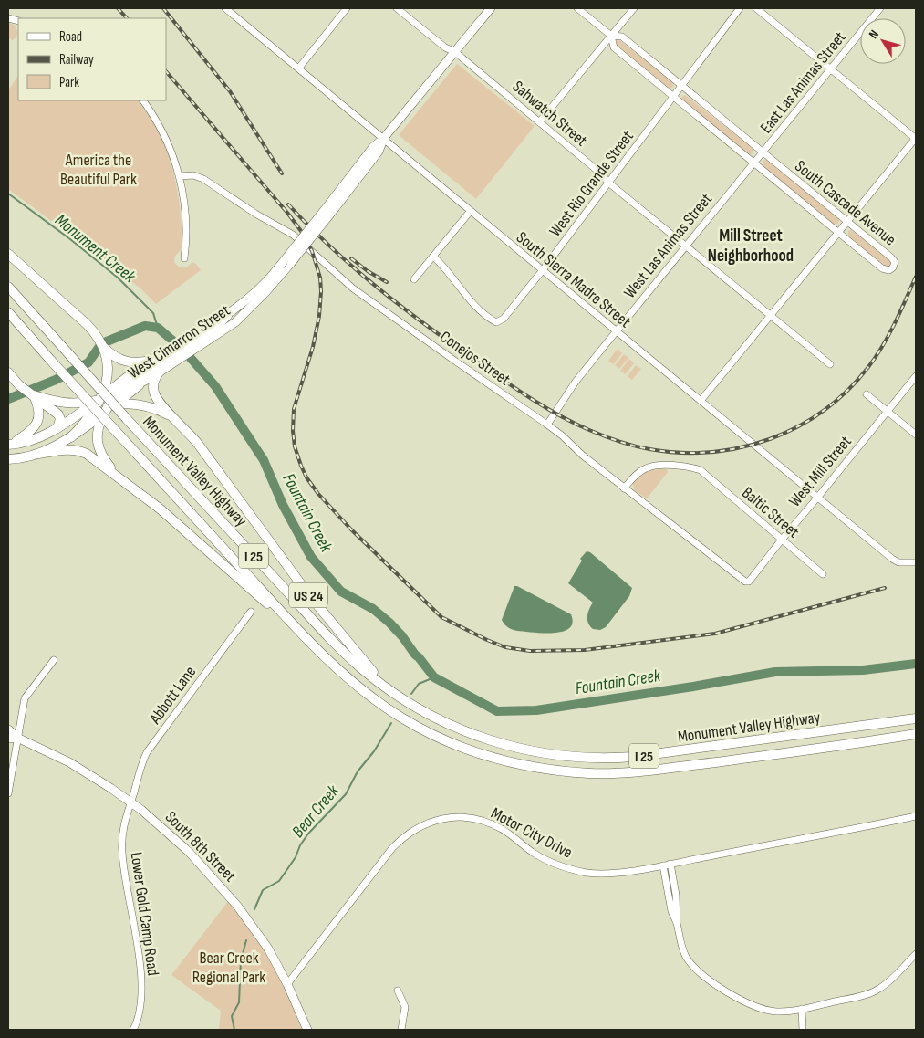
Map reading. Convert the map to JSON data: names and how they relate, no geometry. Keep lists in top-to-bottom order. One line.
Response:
{"streets":{"highway":["West Cimarron Street","Monument Valley Highway","I 25","US 24"],"main road":["South 8th Street"],"street":["East Las Animas Street","Sahwatch Street","West Rio Grande Street","South Cascade Avenue","West Las Animas Street","South Sierra Madre Street","Conejos Street","West Mill Street","Baltic Street","Abbott Lane","Motor City Drive","Lower Gold Camp Road"]},"crossings":[["East Las Animas Street","South Cascade Avenue"],["East Las Animas Street","West Las Animas Street"],["Sahwatch Street","West Rio Grande Street"],["Sahwatch Street","West Las Animas Street"],["Sahwatch Street","West Cimarron Street"],["West Rio Grande Street","South Cascade Avenue"],["West Rio Grande Street","South Sierra Madre Street"],["South Cascade Avenue","West Las Animas Street"],["West Las Animas Street","South Sierra Madre Street"],["West Las Animas Street","Conejos Street"],["South Sierra Madre Street","West Cimarron Street"],["South Sierra Madre Street","West Mill Street"],["West Cimarron Street","US 24"],["Conejos Street","West Mill Street"],["Conejos Street","Baltic Street"],["Monument Valley Highway","US 24"],["West Mill Street","Baltic Street"],["Abbott Lane","South 8th Street"],["Abbott Lane","Lower Gold Camp Road"],["Motor City Drive","South 8th Street"],["South 8th Street","Lower Gold Camp Road"]],"districts":["Mill Street Neighborhood"],"water":["Monument Creek","Fountain Creek","Bear Creek"],"parks":["America the Beautiful Park","Bear Creek Regional Park"],"legend":["Road","Railway","Park"],"north":"top left"}
